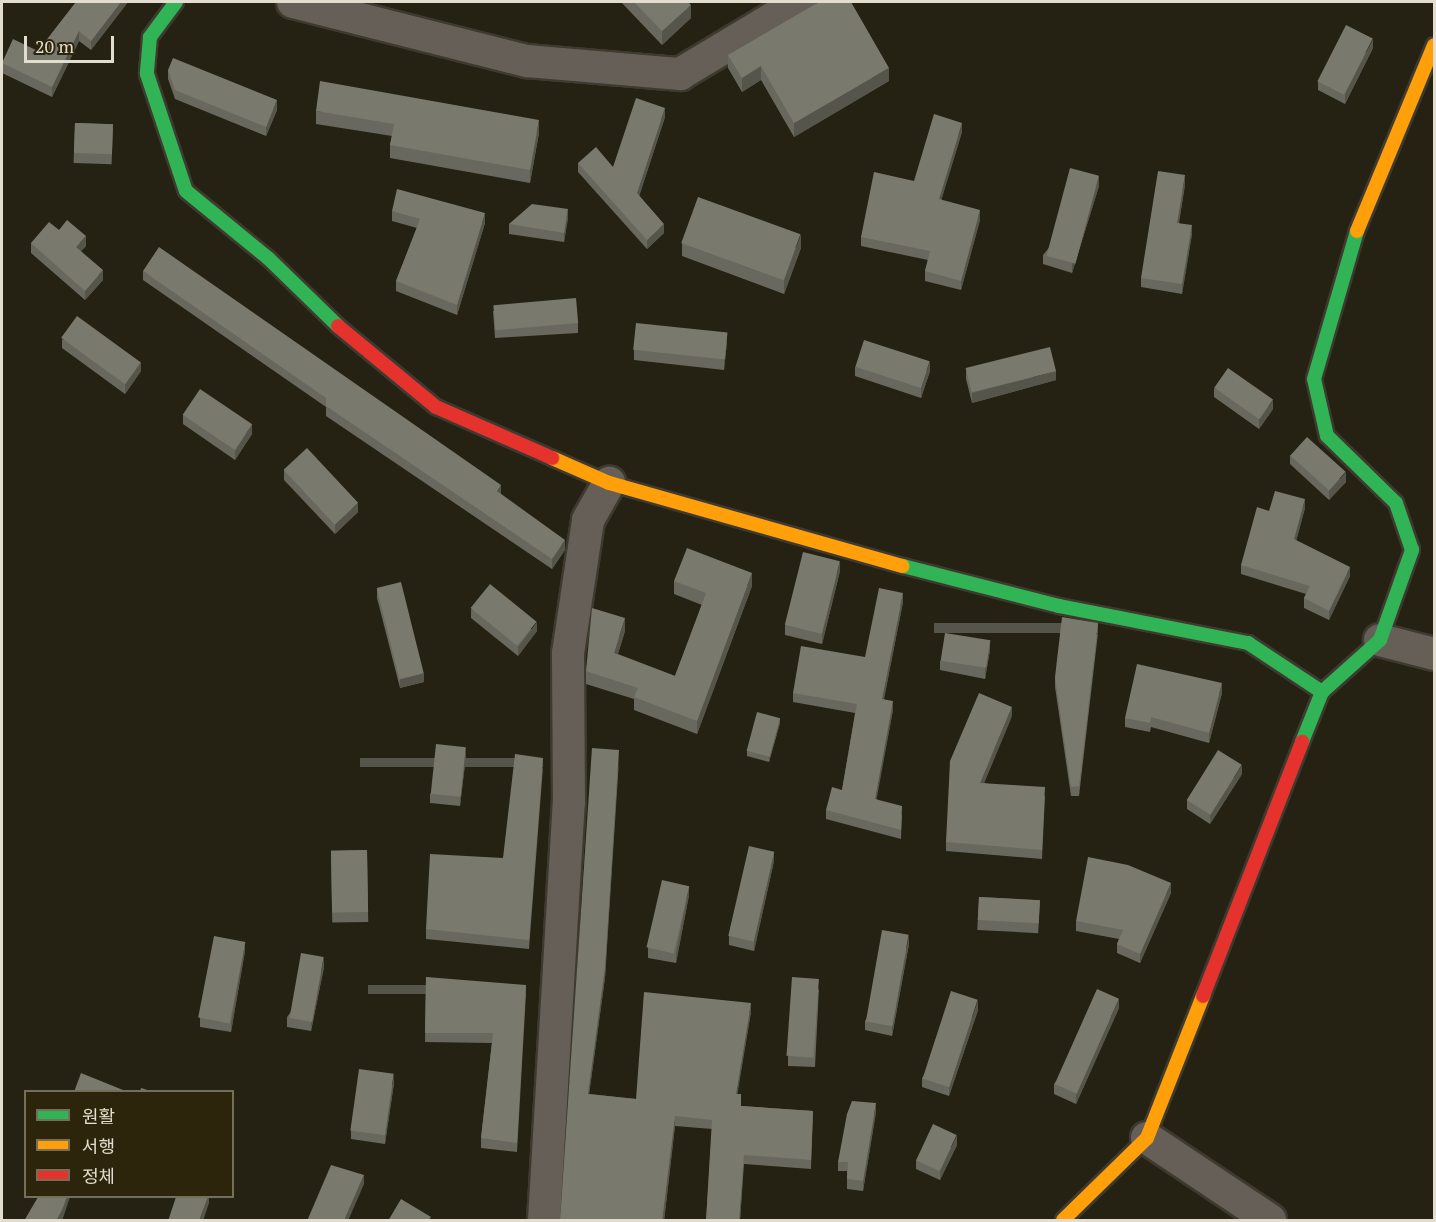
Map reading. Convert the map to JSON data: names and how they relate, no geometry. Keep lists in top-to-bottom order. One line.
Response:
{"legend":["원활","서행","정체"],"scale_bar":"20 m"}
